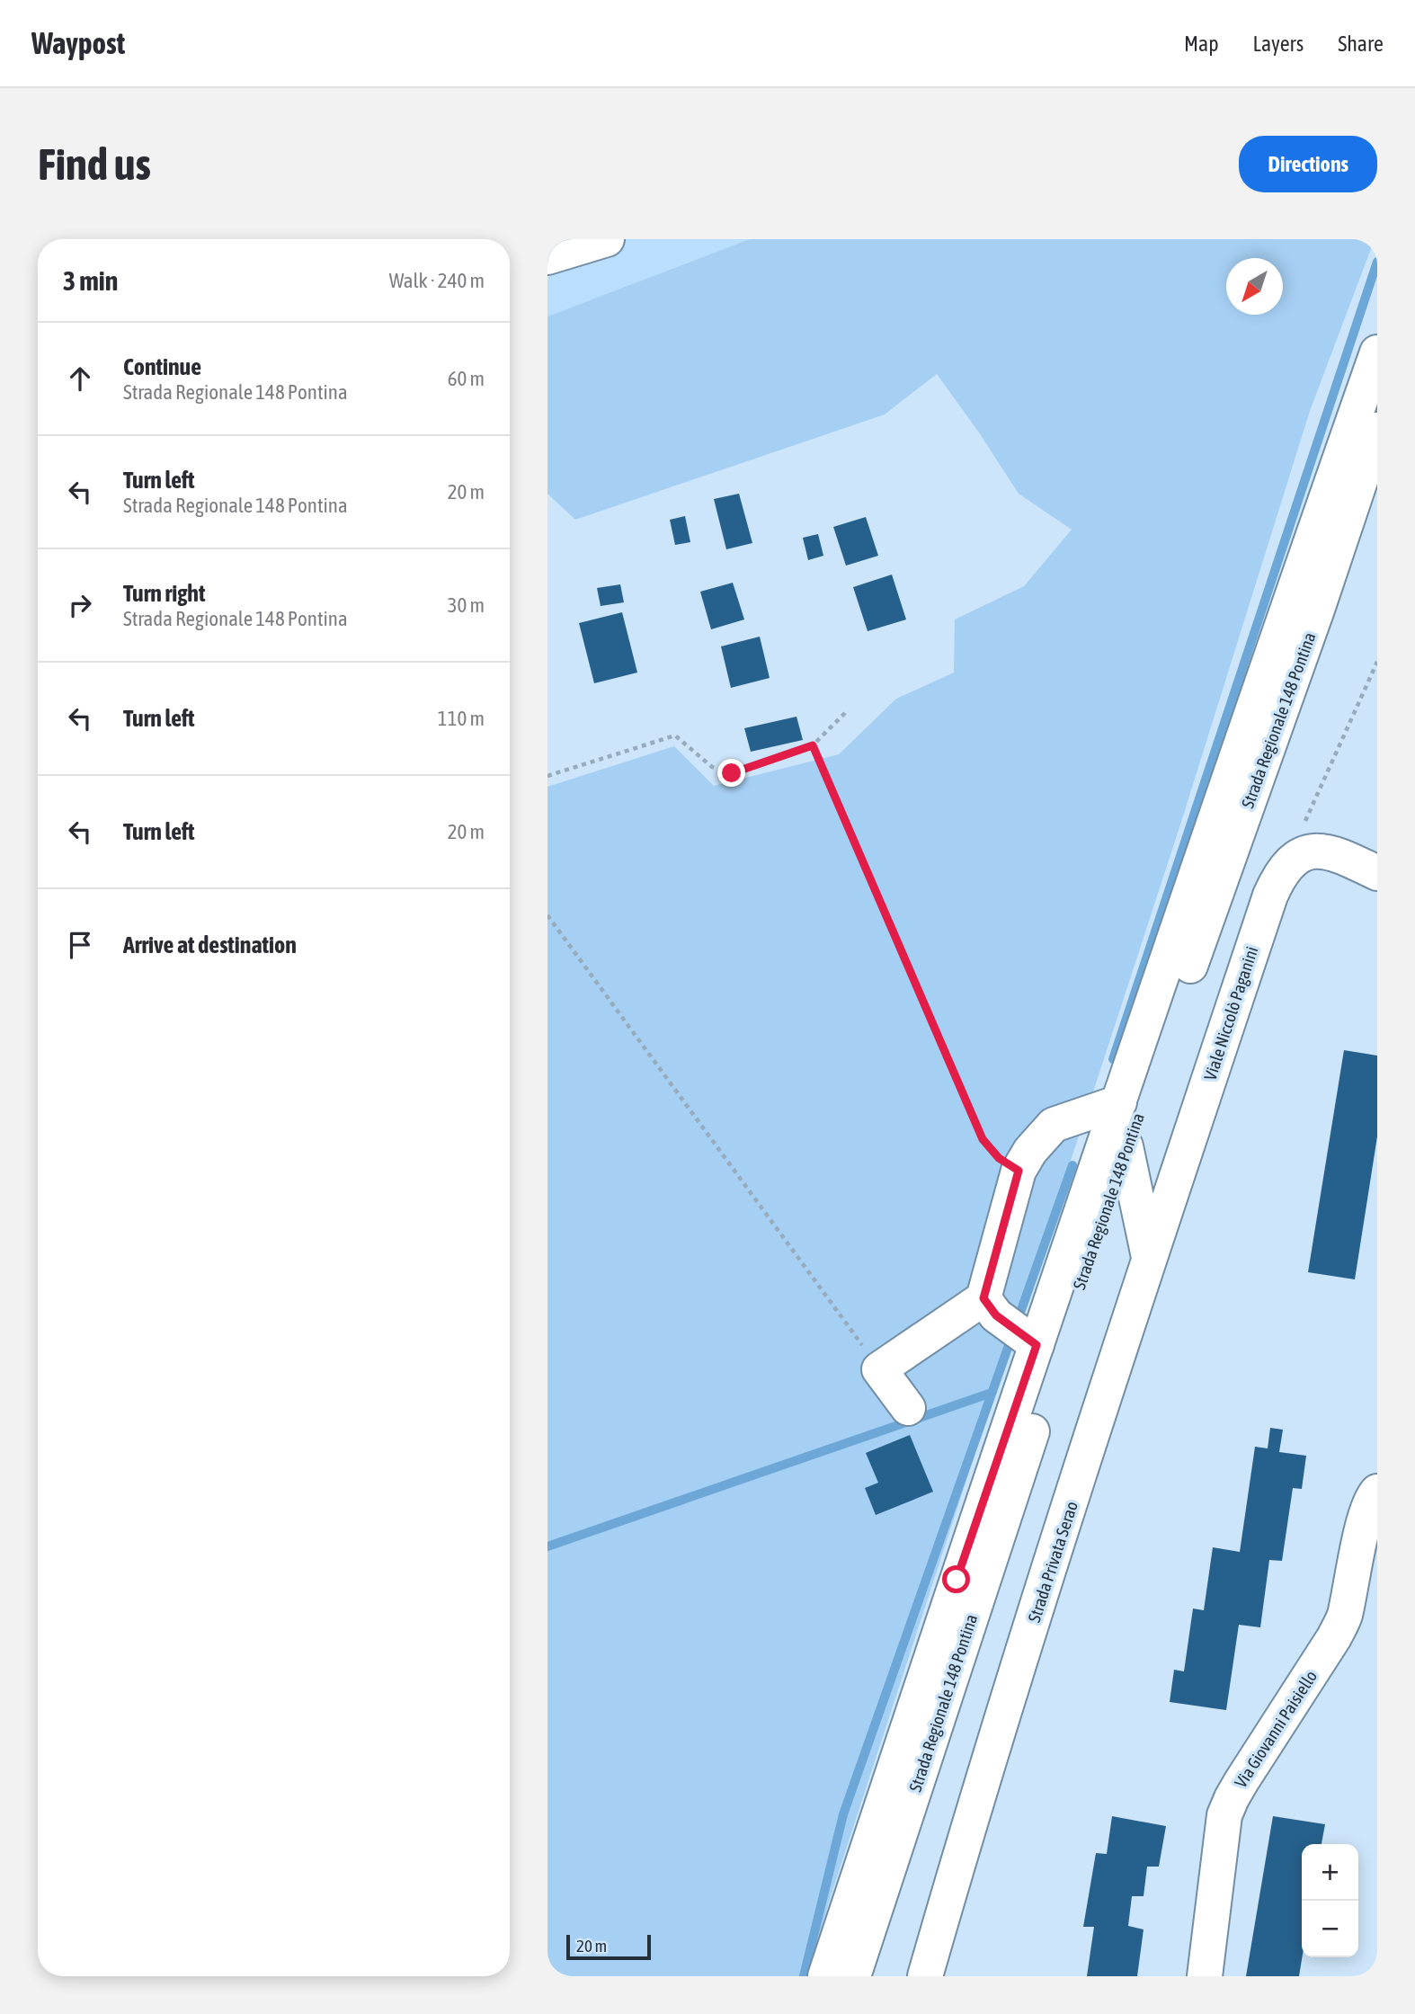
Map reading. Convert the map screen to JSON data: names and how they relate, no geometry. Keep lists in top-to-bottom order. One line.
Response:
{"streets":{"main road":["Strada Regionale 148 Pontina","Viale Niccolò Paganini","Strada Privata Serao","Via Giovanni Paisiello"]},"crossings":[["Strada Regionale 148 Pontina","Strada Privata Serao"],["Viale Niccolò Paganini","Strada Privata Serao"]],"scale_bar":"20 m","north":"bottom left","page":{"header":"Waypost","nav":["Map","Layers","Share"],"buttons":"Directions","title":"Find us","heading":["3 min","Walk · 240 m"],"list":[["Continue","Strada Regionale 148 Pontina","60 m"],["Turn left","Strada Regionale 148 Pontina","20 m"],["Turn right","Strada Regionale 148 Pontina","30 m"],["Turn left","110 m"],["Turn left","20 m"],"Arrive at destination"],"map_buttons":["+","−"],"scale":"20 m"}}
